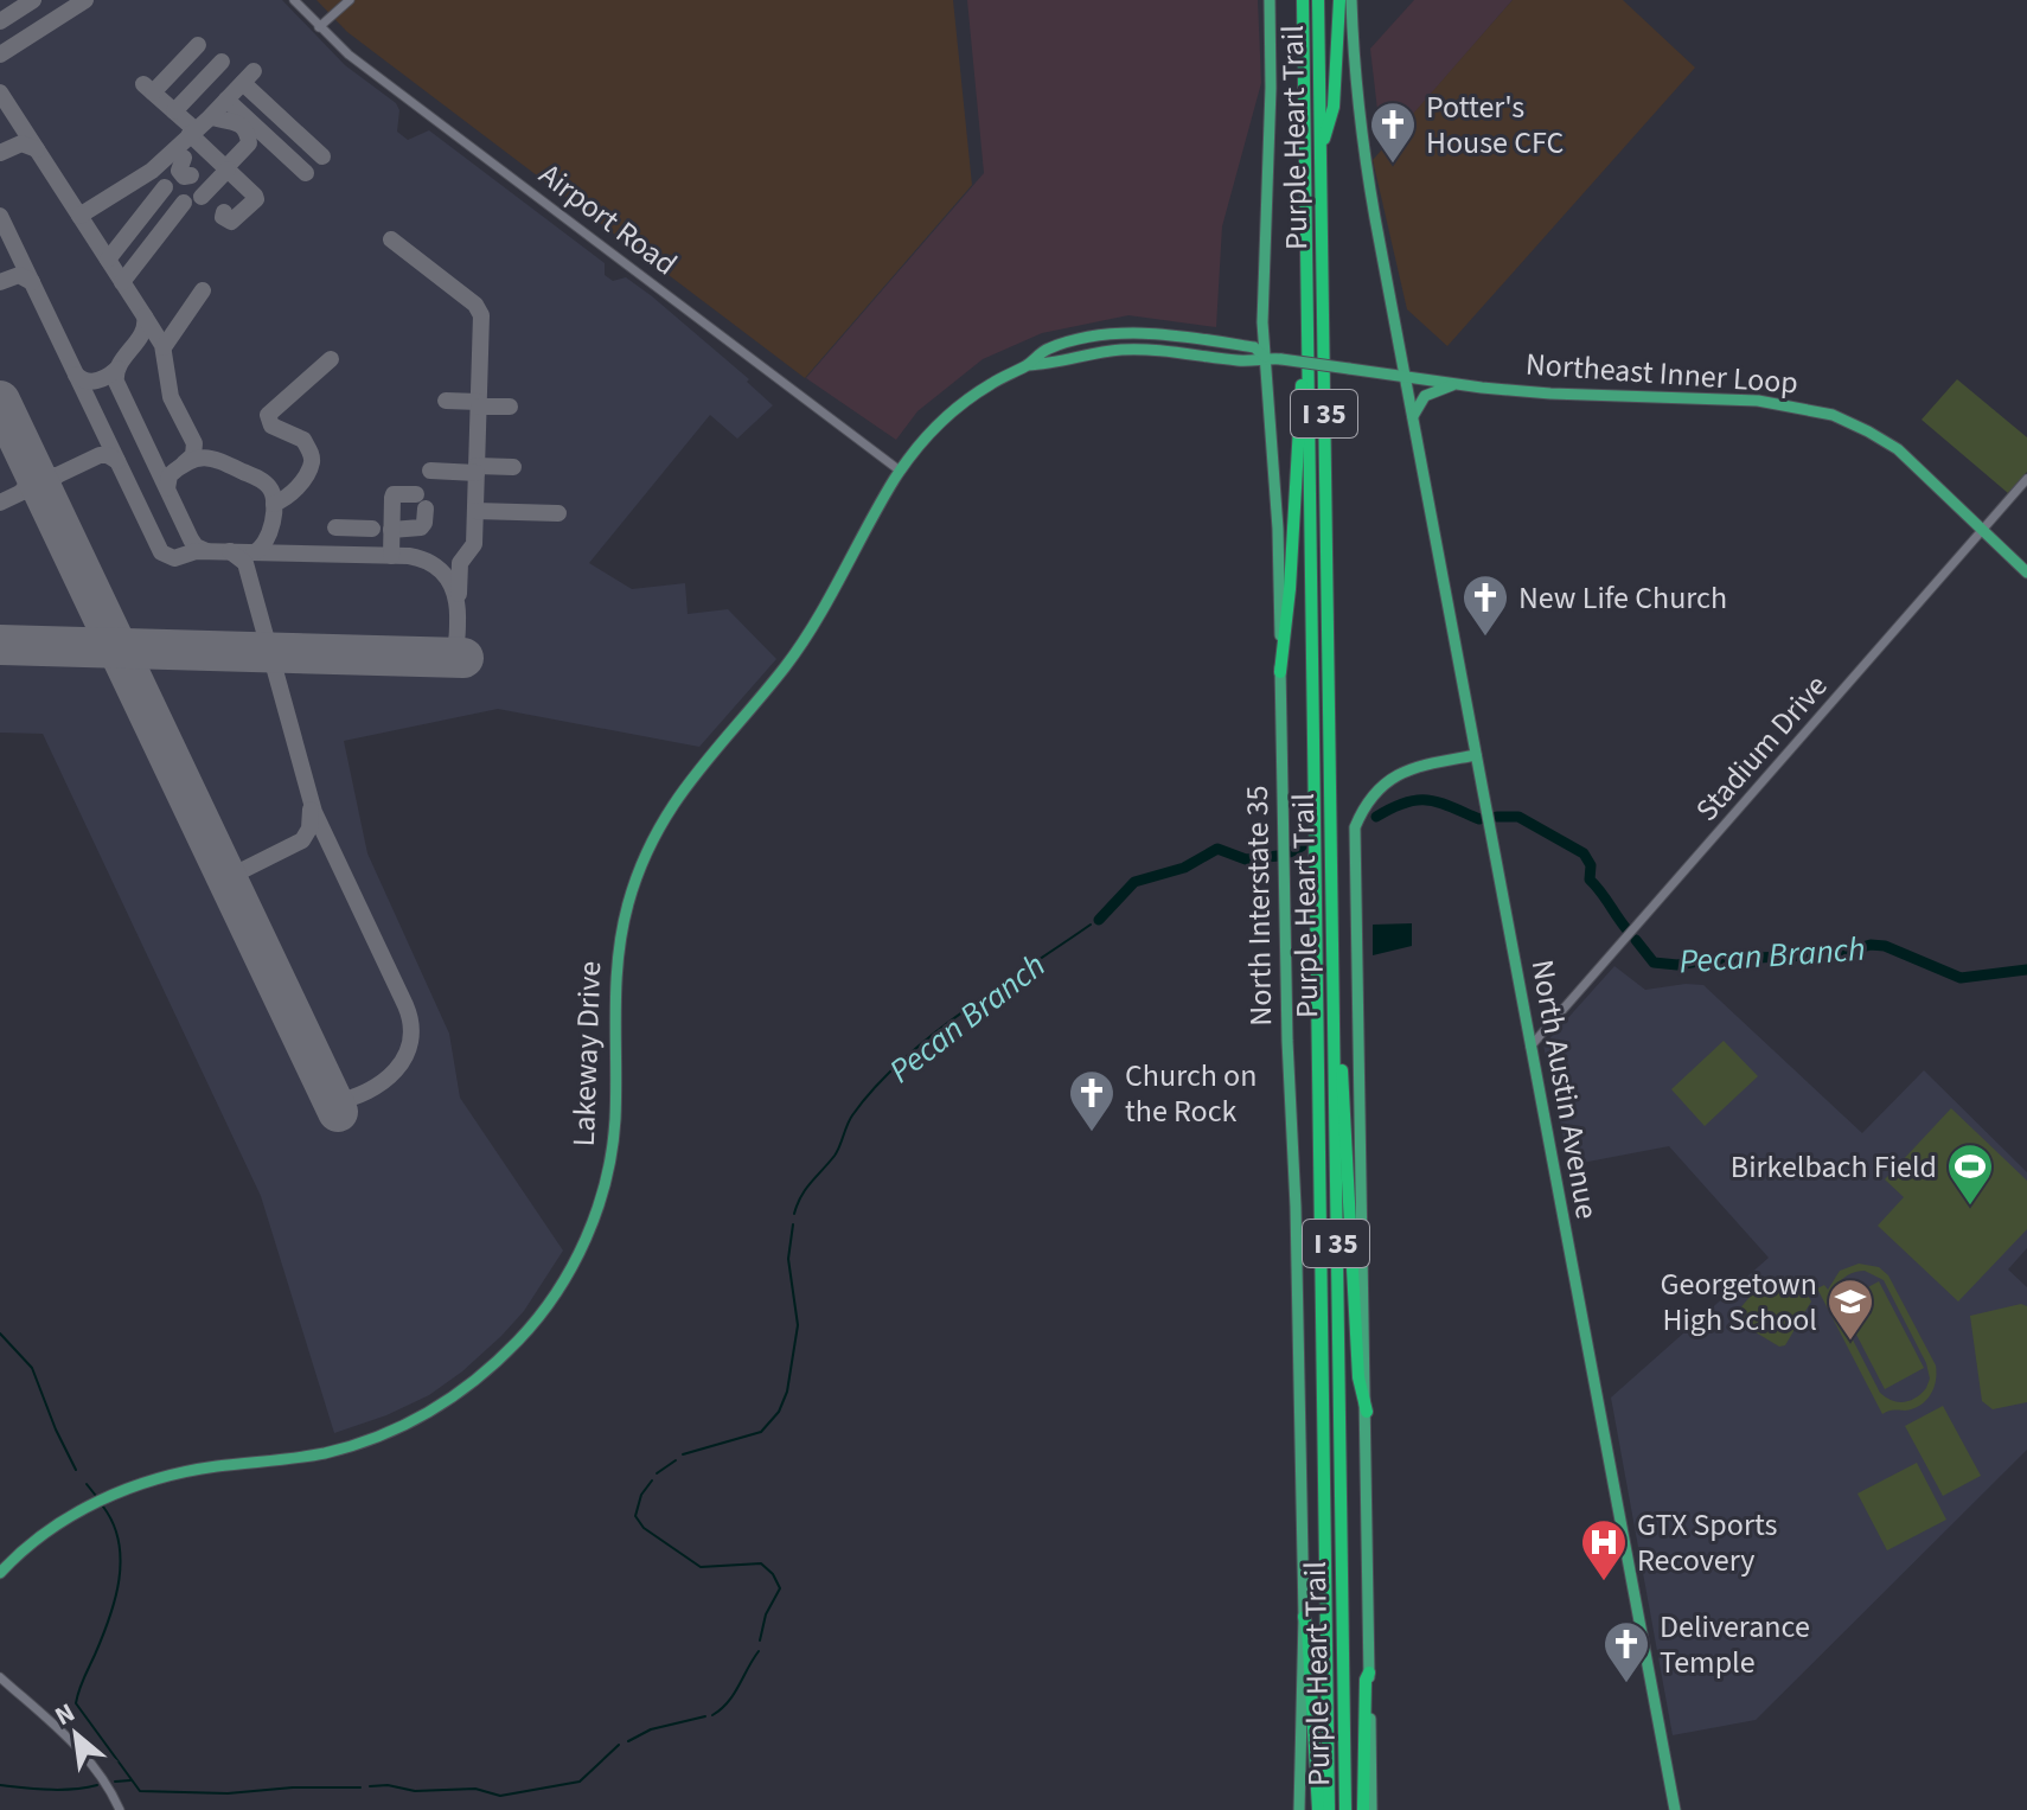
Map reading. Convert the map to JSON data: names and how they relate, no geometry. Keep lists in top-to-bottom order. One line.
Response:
{"streets":{"highway":["Purple Heart Trail","I 35"],"main road":["Northeast Inner Loop","North Interstate 35","Lakeway Drive","North Austin Avenue"],"street":["Airport Road","Stadium Drive"]},"crossings":[["Airport Road","Lakeway Drive"],["Northeast Inner Loop","Stadium Drive"],["Northeast Inner Loop","Lakeway Drive"],["Northeast Inner Loop","North Austin Avenue"],["Stadium Drive","North Austin Avenue"],["North Interstate 35","Lakeway Drive"],["Lakeway Drive","North Austin Avenue"]],"water":["Pecan Branch"],"places":{"church":["Potter's House CFC","New Life Church","Church on the Rock","Deliverance Temple"],"sports":["Birkelbach Field"],"school or university":["Georgetown High School"],"hospital":["GTX Sports Recovery"]},"north":"top left"}
